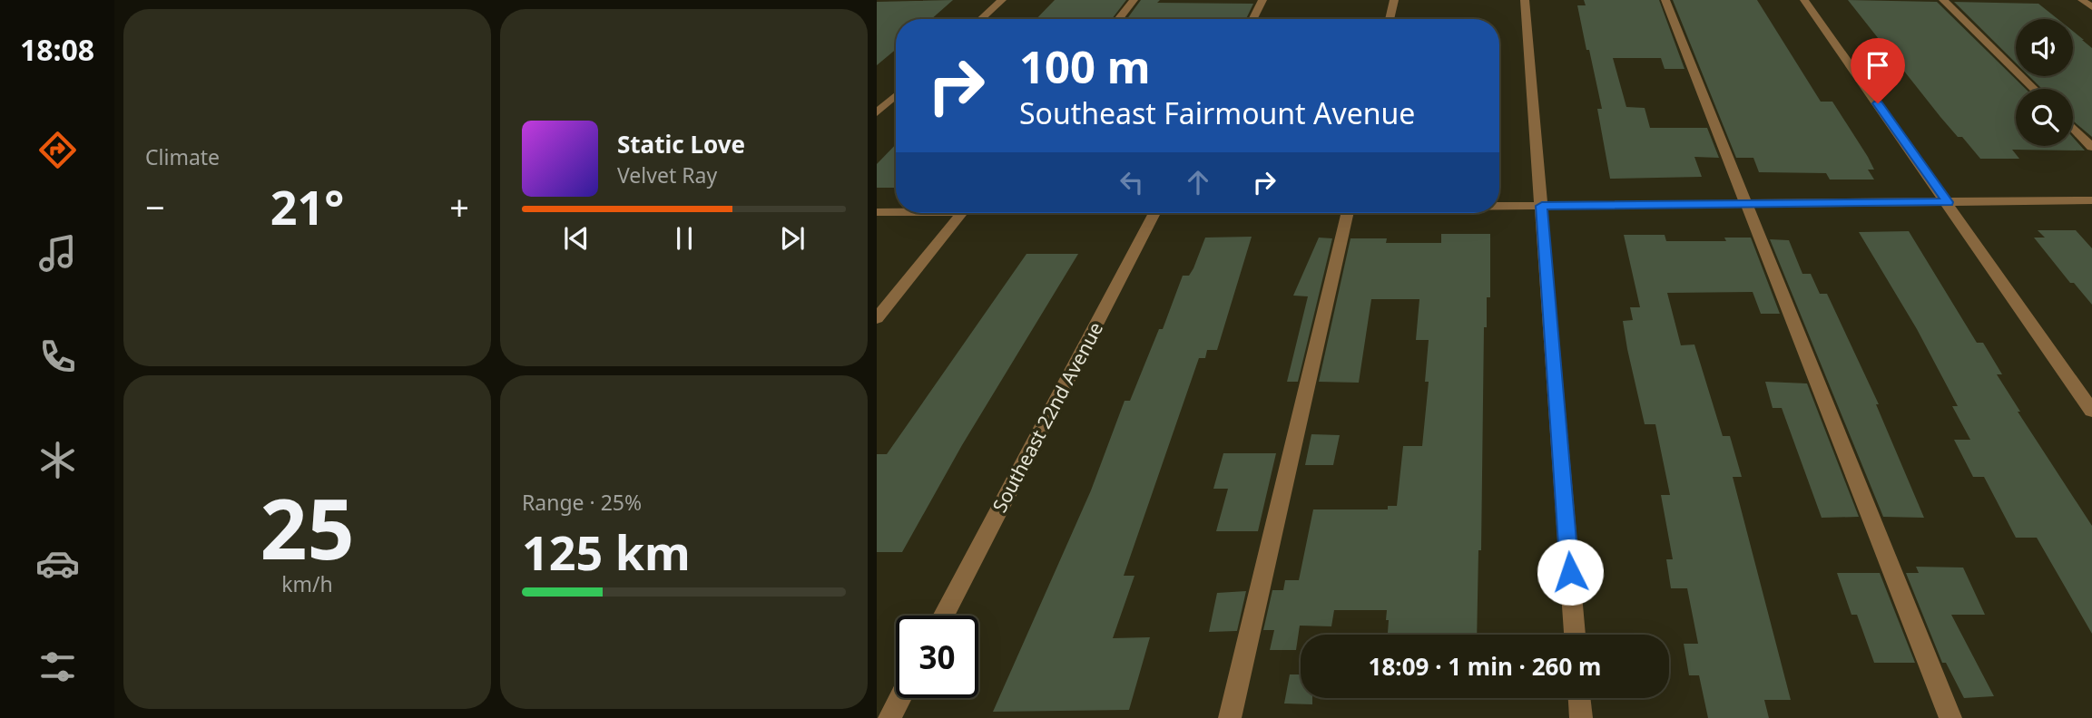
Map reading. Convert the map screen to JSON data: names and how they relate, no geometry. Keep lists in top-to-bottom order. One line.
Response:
{"streets":{"street":["Southeast 22nd Avenue"]},"page":{"tabs":"18:08","tile":["Climate",["25","km/h"],["Range · 25%","125 km"]],"turn":["100 m","Southeast Fairmount Avenue"],"song":["Static Love","Velvet Ray"],"heat":["−","21°","+"],"limit":"30","trip":"18:09 · 1 min · 260 m"}}
